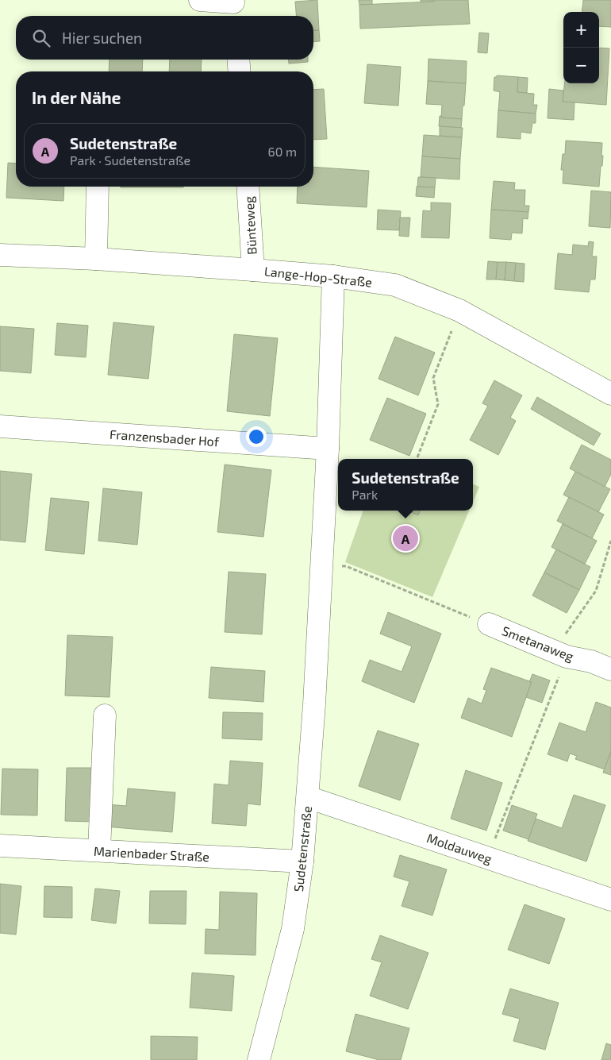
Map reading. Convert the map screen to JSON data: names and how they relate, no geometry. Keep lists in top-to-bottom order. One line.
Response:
{"streets":{"street":["Bünteweg","Lange-Hop-Straße","Franzensbader Hof","Smetanaweg","Moldauweg","Sudetenstraße","Marienbader Straße"]},"crossings":[["Bünteweg","Lange-Hop-Straße"],["Lange-Hop-Straße","Sudetenstraße"],["Franzensbader Hof","Sudetenstraße"],["Moldauweg","Sudetenstraße"],["Sudetenstraße","Marienbader Straße"]],"page":{"map_buttons":["+","−"],"search":"Hier suchen","heading":"In der Nähe","list":[{"mark":"A","name":"Sudetenstraße","note":"Park · Sudetenstraße","value":"60 m"}],"popup":["Sudetenstraße","Park"],"pins":"A"}}
